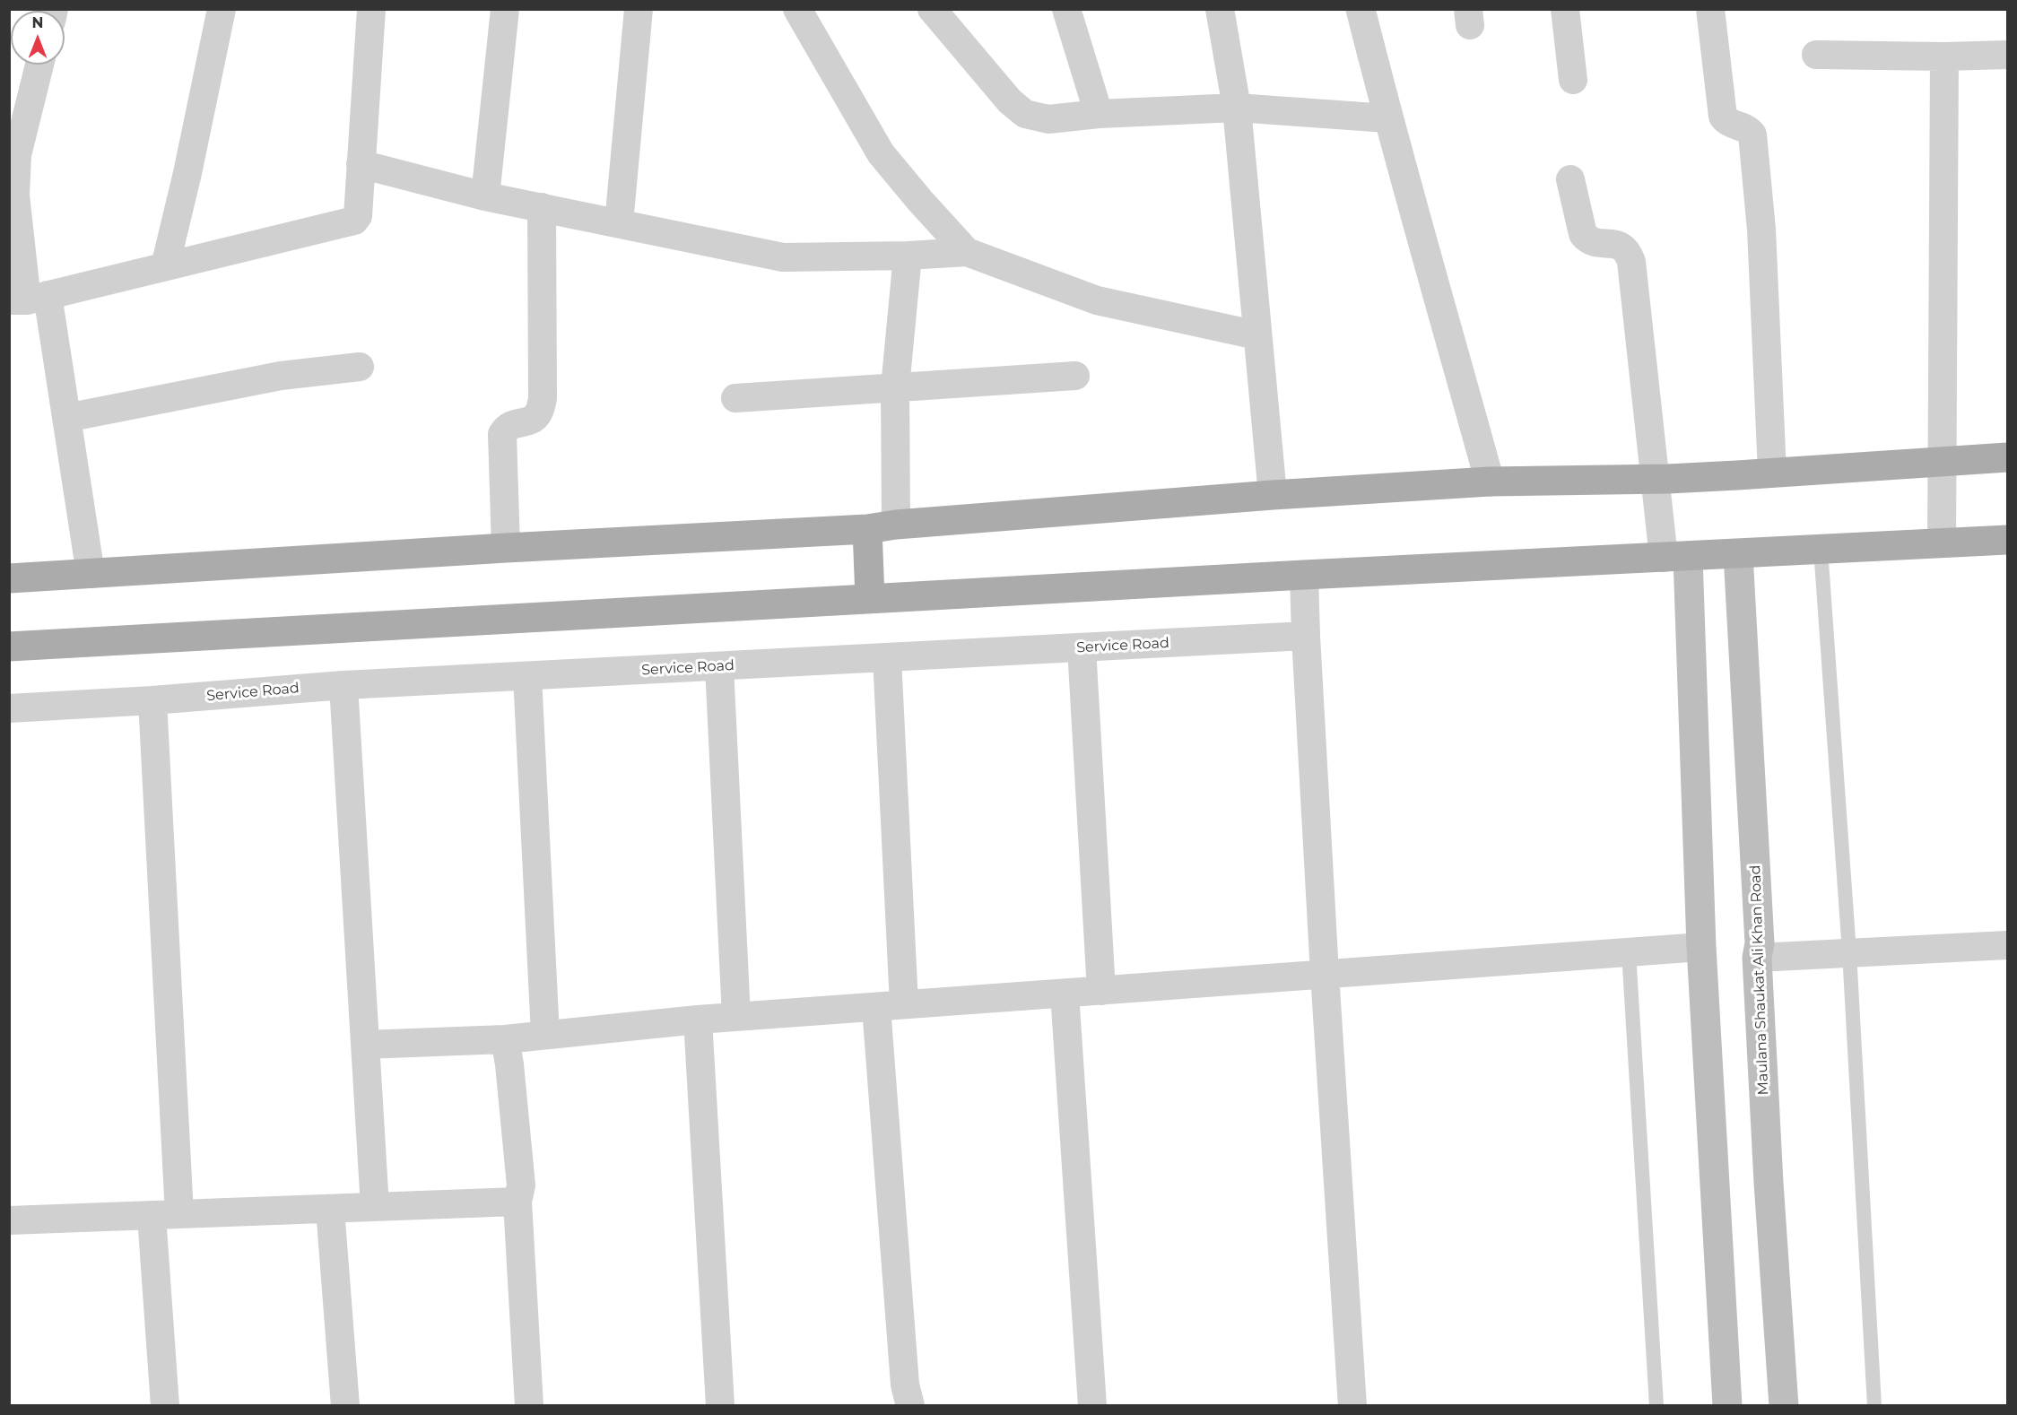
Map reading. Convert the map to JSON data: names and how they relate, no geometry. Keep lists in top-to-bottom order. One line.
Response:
{"streets":{"main road":["Maulana Shaukat Ali Khan Road"],"street":["Service Road"]},"north":"top"}
